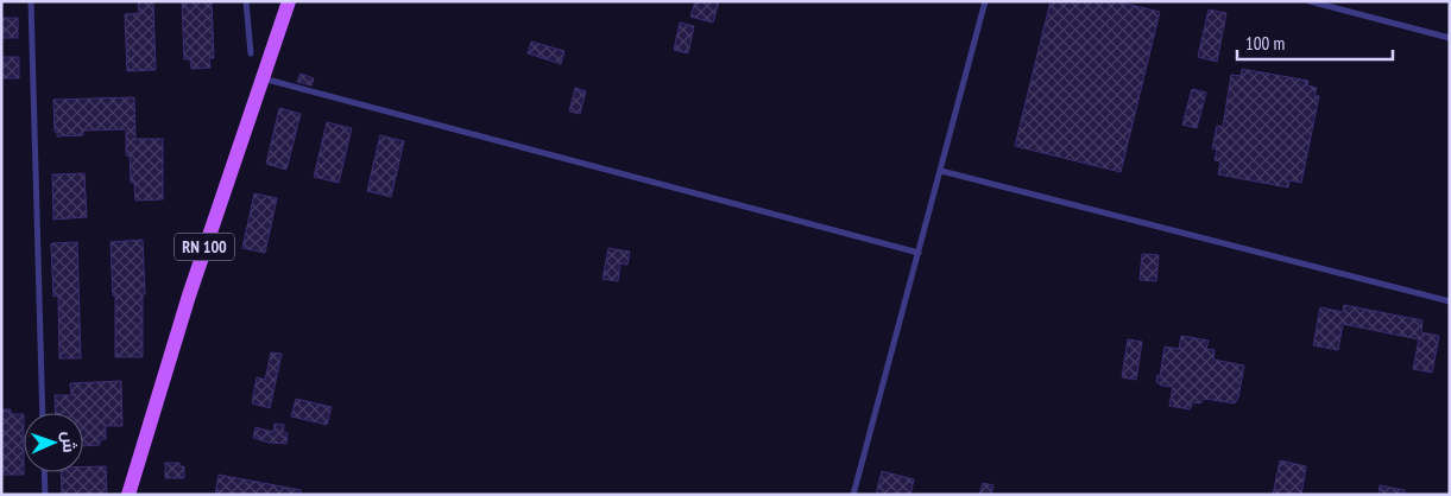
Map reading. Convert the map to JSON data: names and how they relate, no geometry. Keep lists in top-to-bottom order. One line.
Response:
{"streets":{"main road":["RN 100"]},"scale_bar":"100 m","north":"right"}
